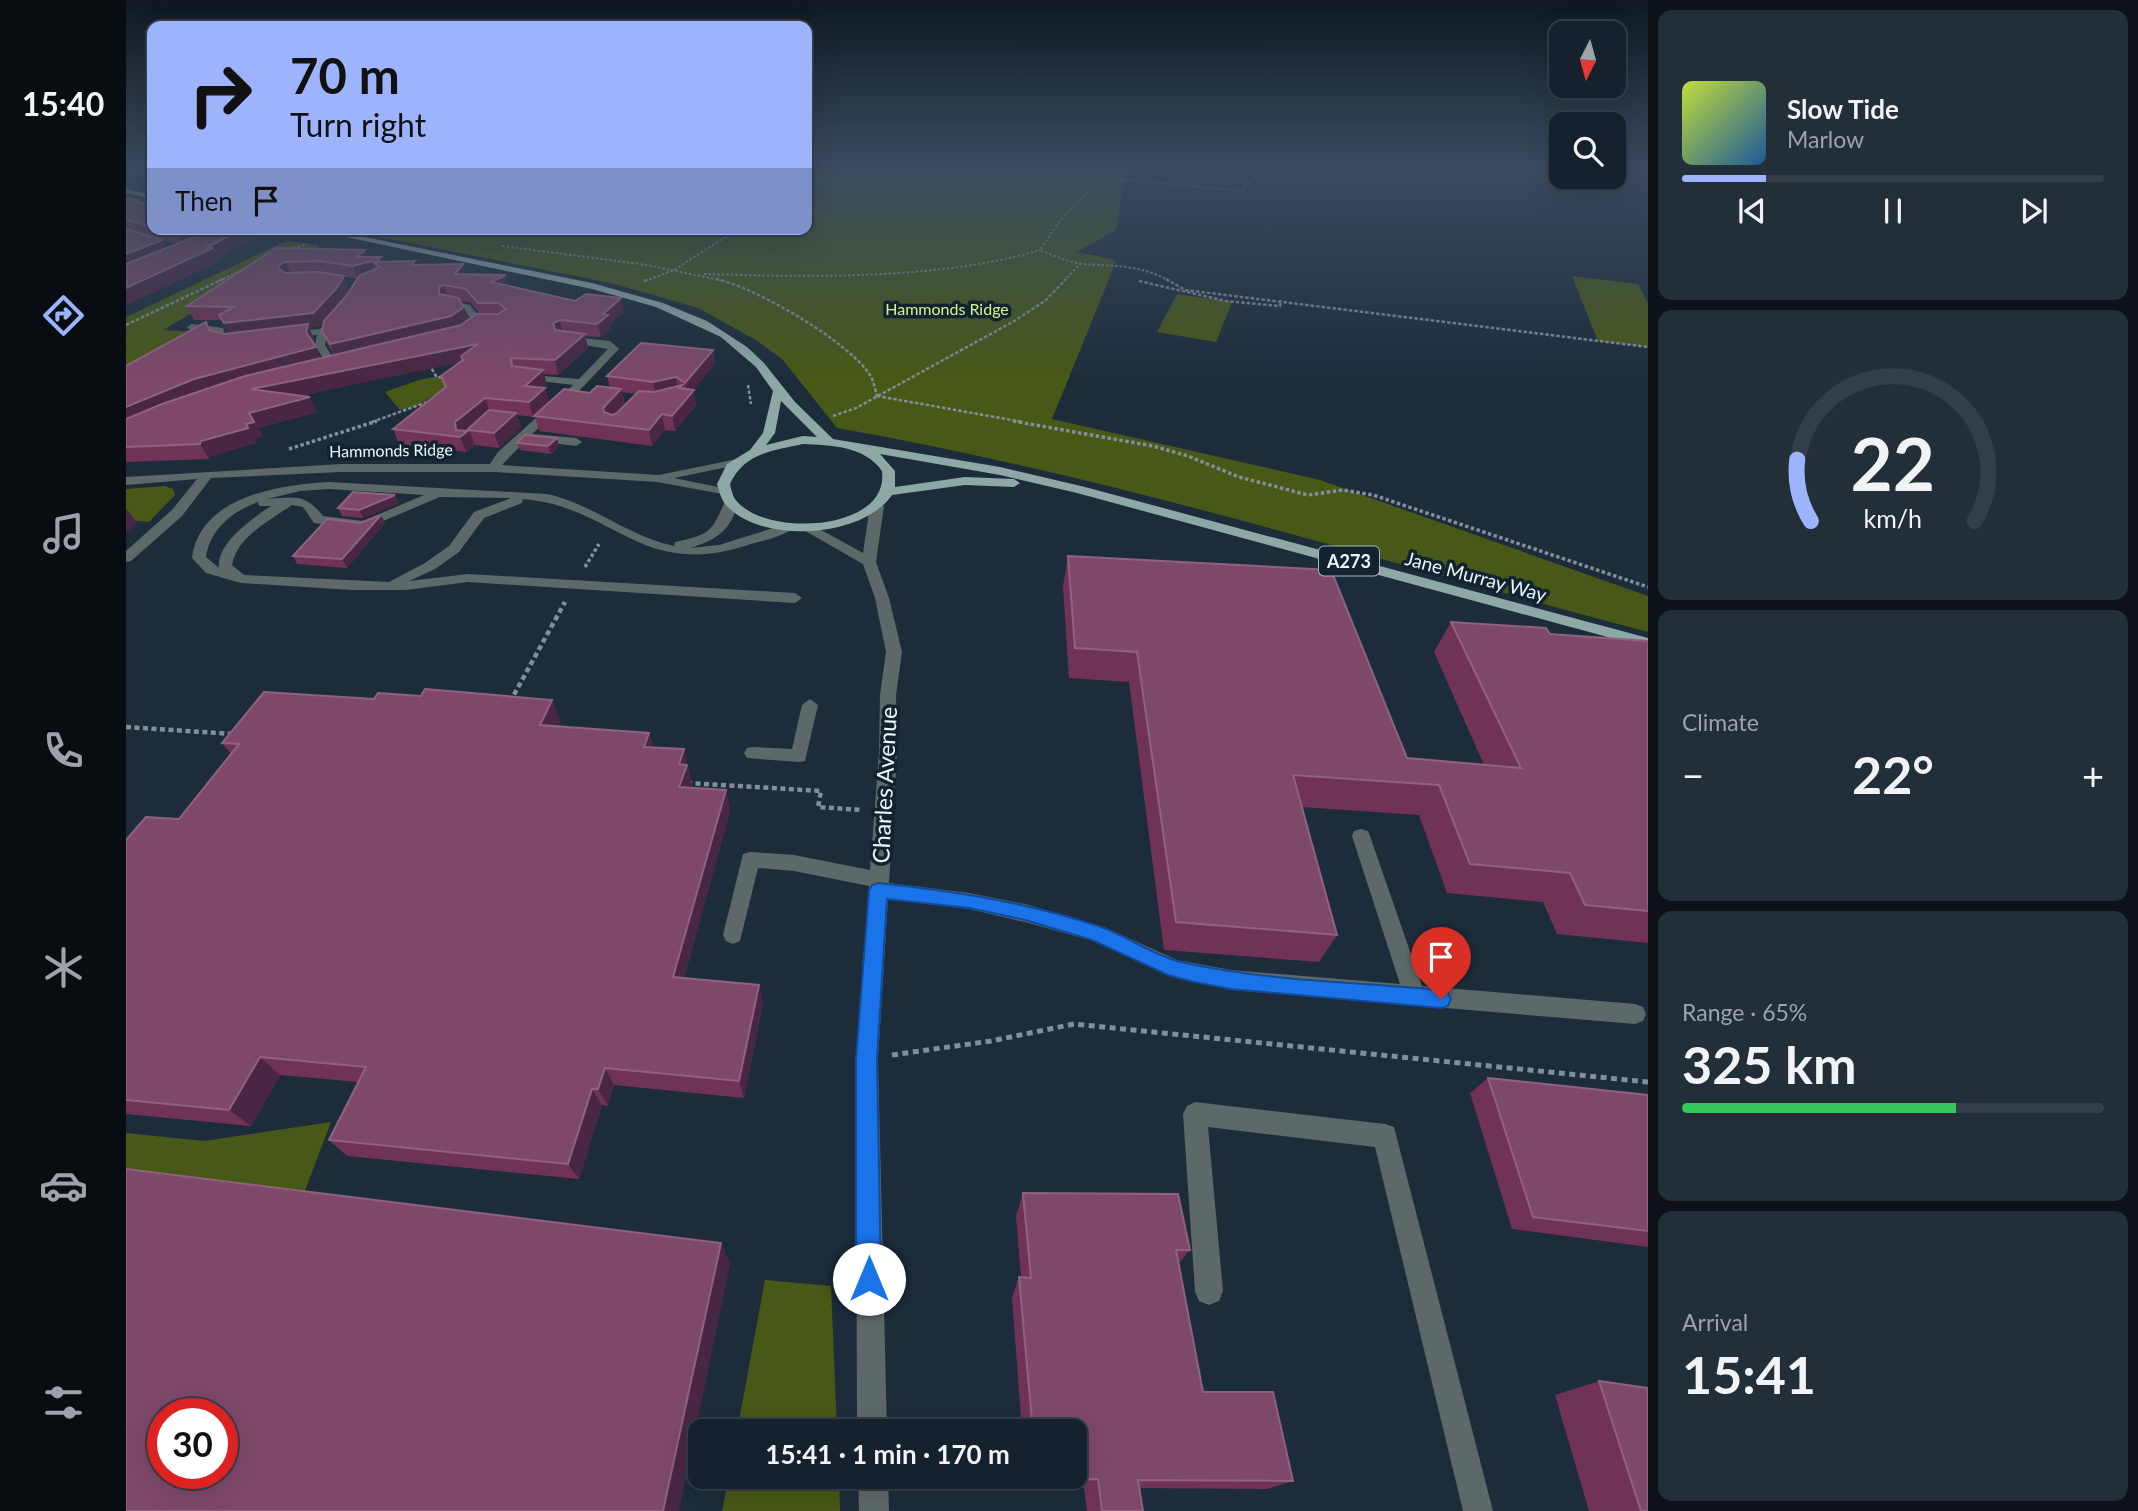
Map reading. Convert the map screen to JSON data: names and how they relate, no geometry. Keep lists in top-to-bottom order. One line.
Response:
{"streets":{"main road":["A273","Jane Murray Way"],"street":["Hammonds Ridge","Charles Avenue"]},"parks":["Hammonds Ridge"],"north":"bottom","page":{"tabs":"15:40","turn":["70 m","Turn right"],"song":["Slow Tide","Marlow"],"then":"Then","tile":["Climate",["Range · 65%","325 km"],["Arrival","15:41"]],"heat":["−","22°","+"],"limit":"30","trip":"15:41 · 1 min · 170 m","gauge":["22","km/h"]}}
